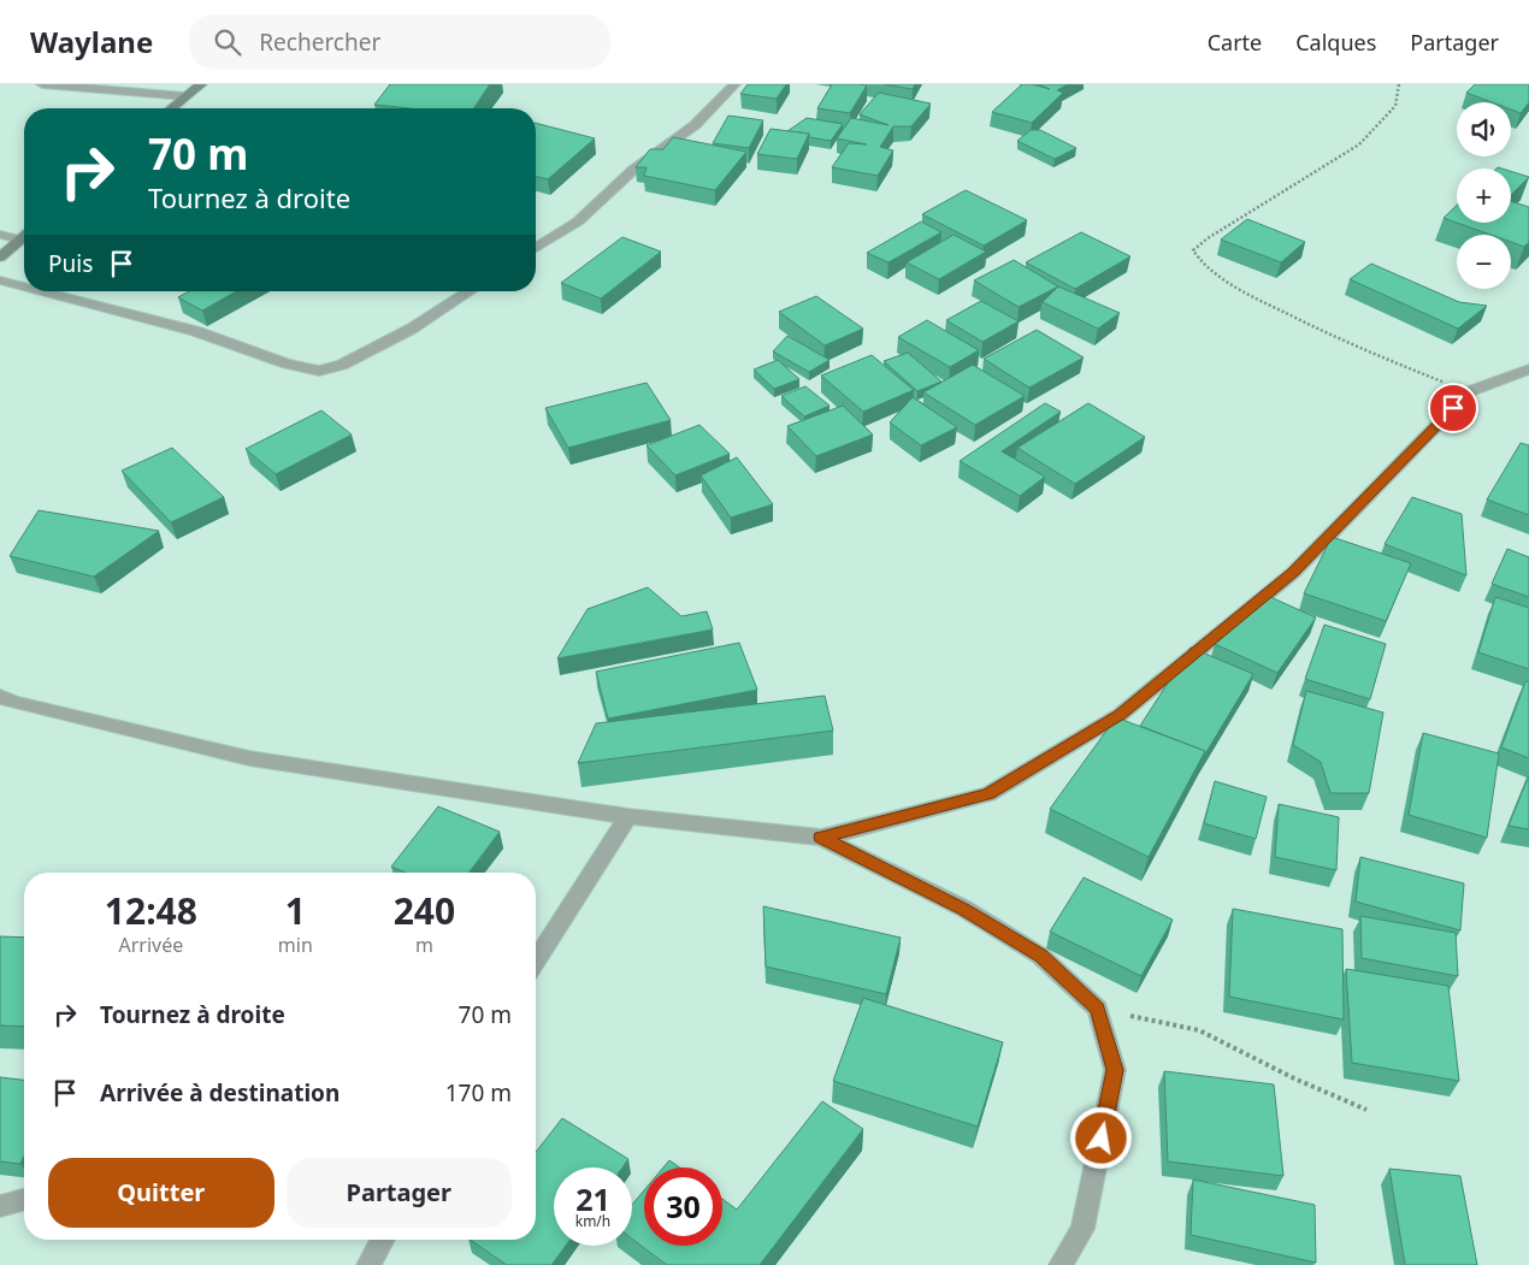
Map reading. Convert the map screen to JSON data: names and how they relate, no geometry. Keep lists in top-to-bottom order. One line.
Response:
{"page":{"header":"Waylane","search":"Rechercher","nav":["Carte","Calques","Partager"],"map_buttons":["+","−"],"turn":["70 m","Tournez à droite"],"then":"Puis","eta":["12:48","Arrivée","1","min","240","m"],"list":[{"name":"Tournez à droite","value":"70 m"},{"name":"Arrivée à destination","value":"170 m"}],"buttons":["Quitter","Partager"],"speed":"21 km/h","limit":"30"}}
